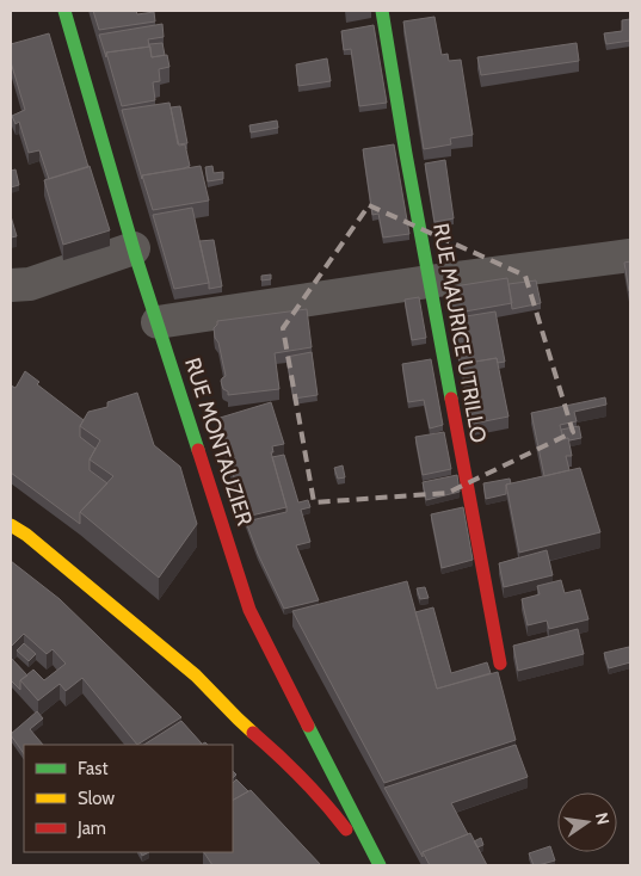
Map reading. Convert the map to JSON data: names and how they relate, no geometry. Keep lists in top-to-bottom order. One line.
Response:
{"streets":{"street":["RUE MAURICE UTRILLO","RUE MONTAUZIER"]},"legend":["Fast","Slow","Jam"],"north":"right"}
